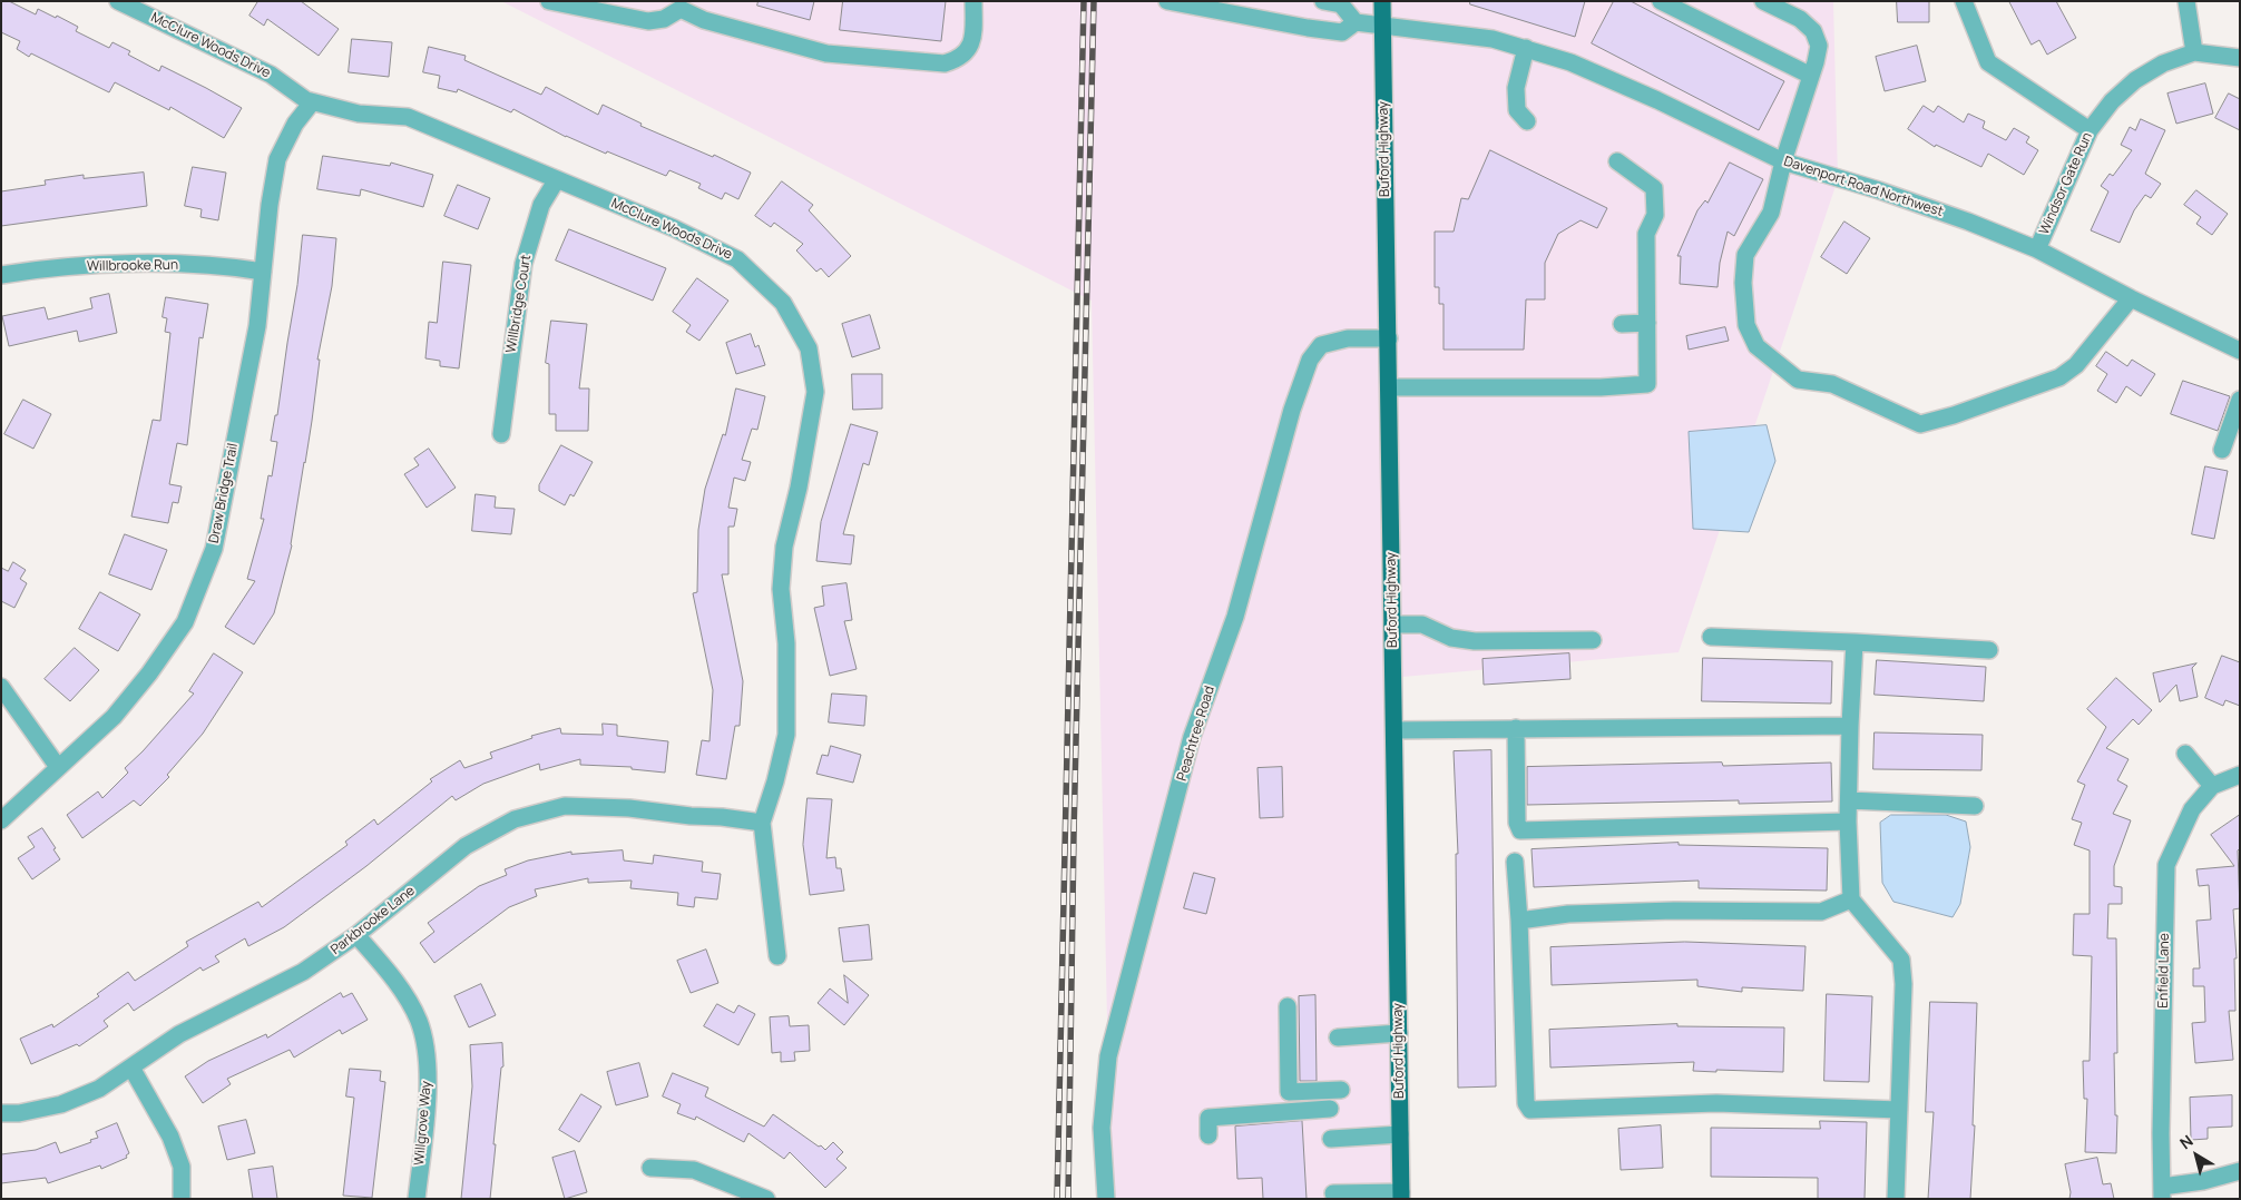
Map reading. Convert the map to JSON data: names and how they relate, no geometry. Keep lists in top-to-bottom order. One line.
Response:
{"streets":{"main road":["Buford Highway"],"street":["McClure Woods Drive","Windsor Gate Run","Davenport Road Northwest","Willbrooke Run","Willbridge Court","Draw Bridge Trail","Peachtree Road","Parkbrooke Lane","Enfield Lane","Willgrove Way"]},"crossings":[["McClure Woods Drive","Willbridge Court"],["McClure Woods Drive","Draw Bridge Trail"],["McClure Woods Drive","Parkbrooke Lane"],["Buford Highway","Davenport Road Northwest"],["Buford Highway","Peachtree Road"],["Windsor Gate Run","Davenport Road Northwest"],["Willbrooke Run","Draw Bridge Trail"],["Parkbrooke Lane","Willgrove Way"]],"north":"top left"}
